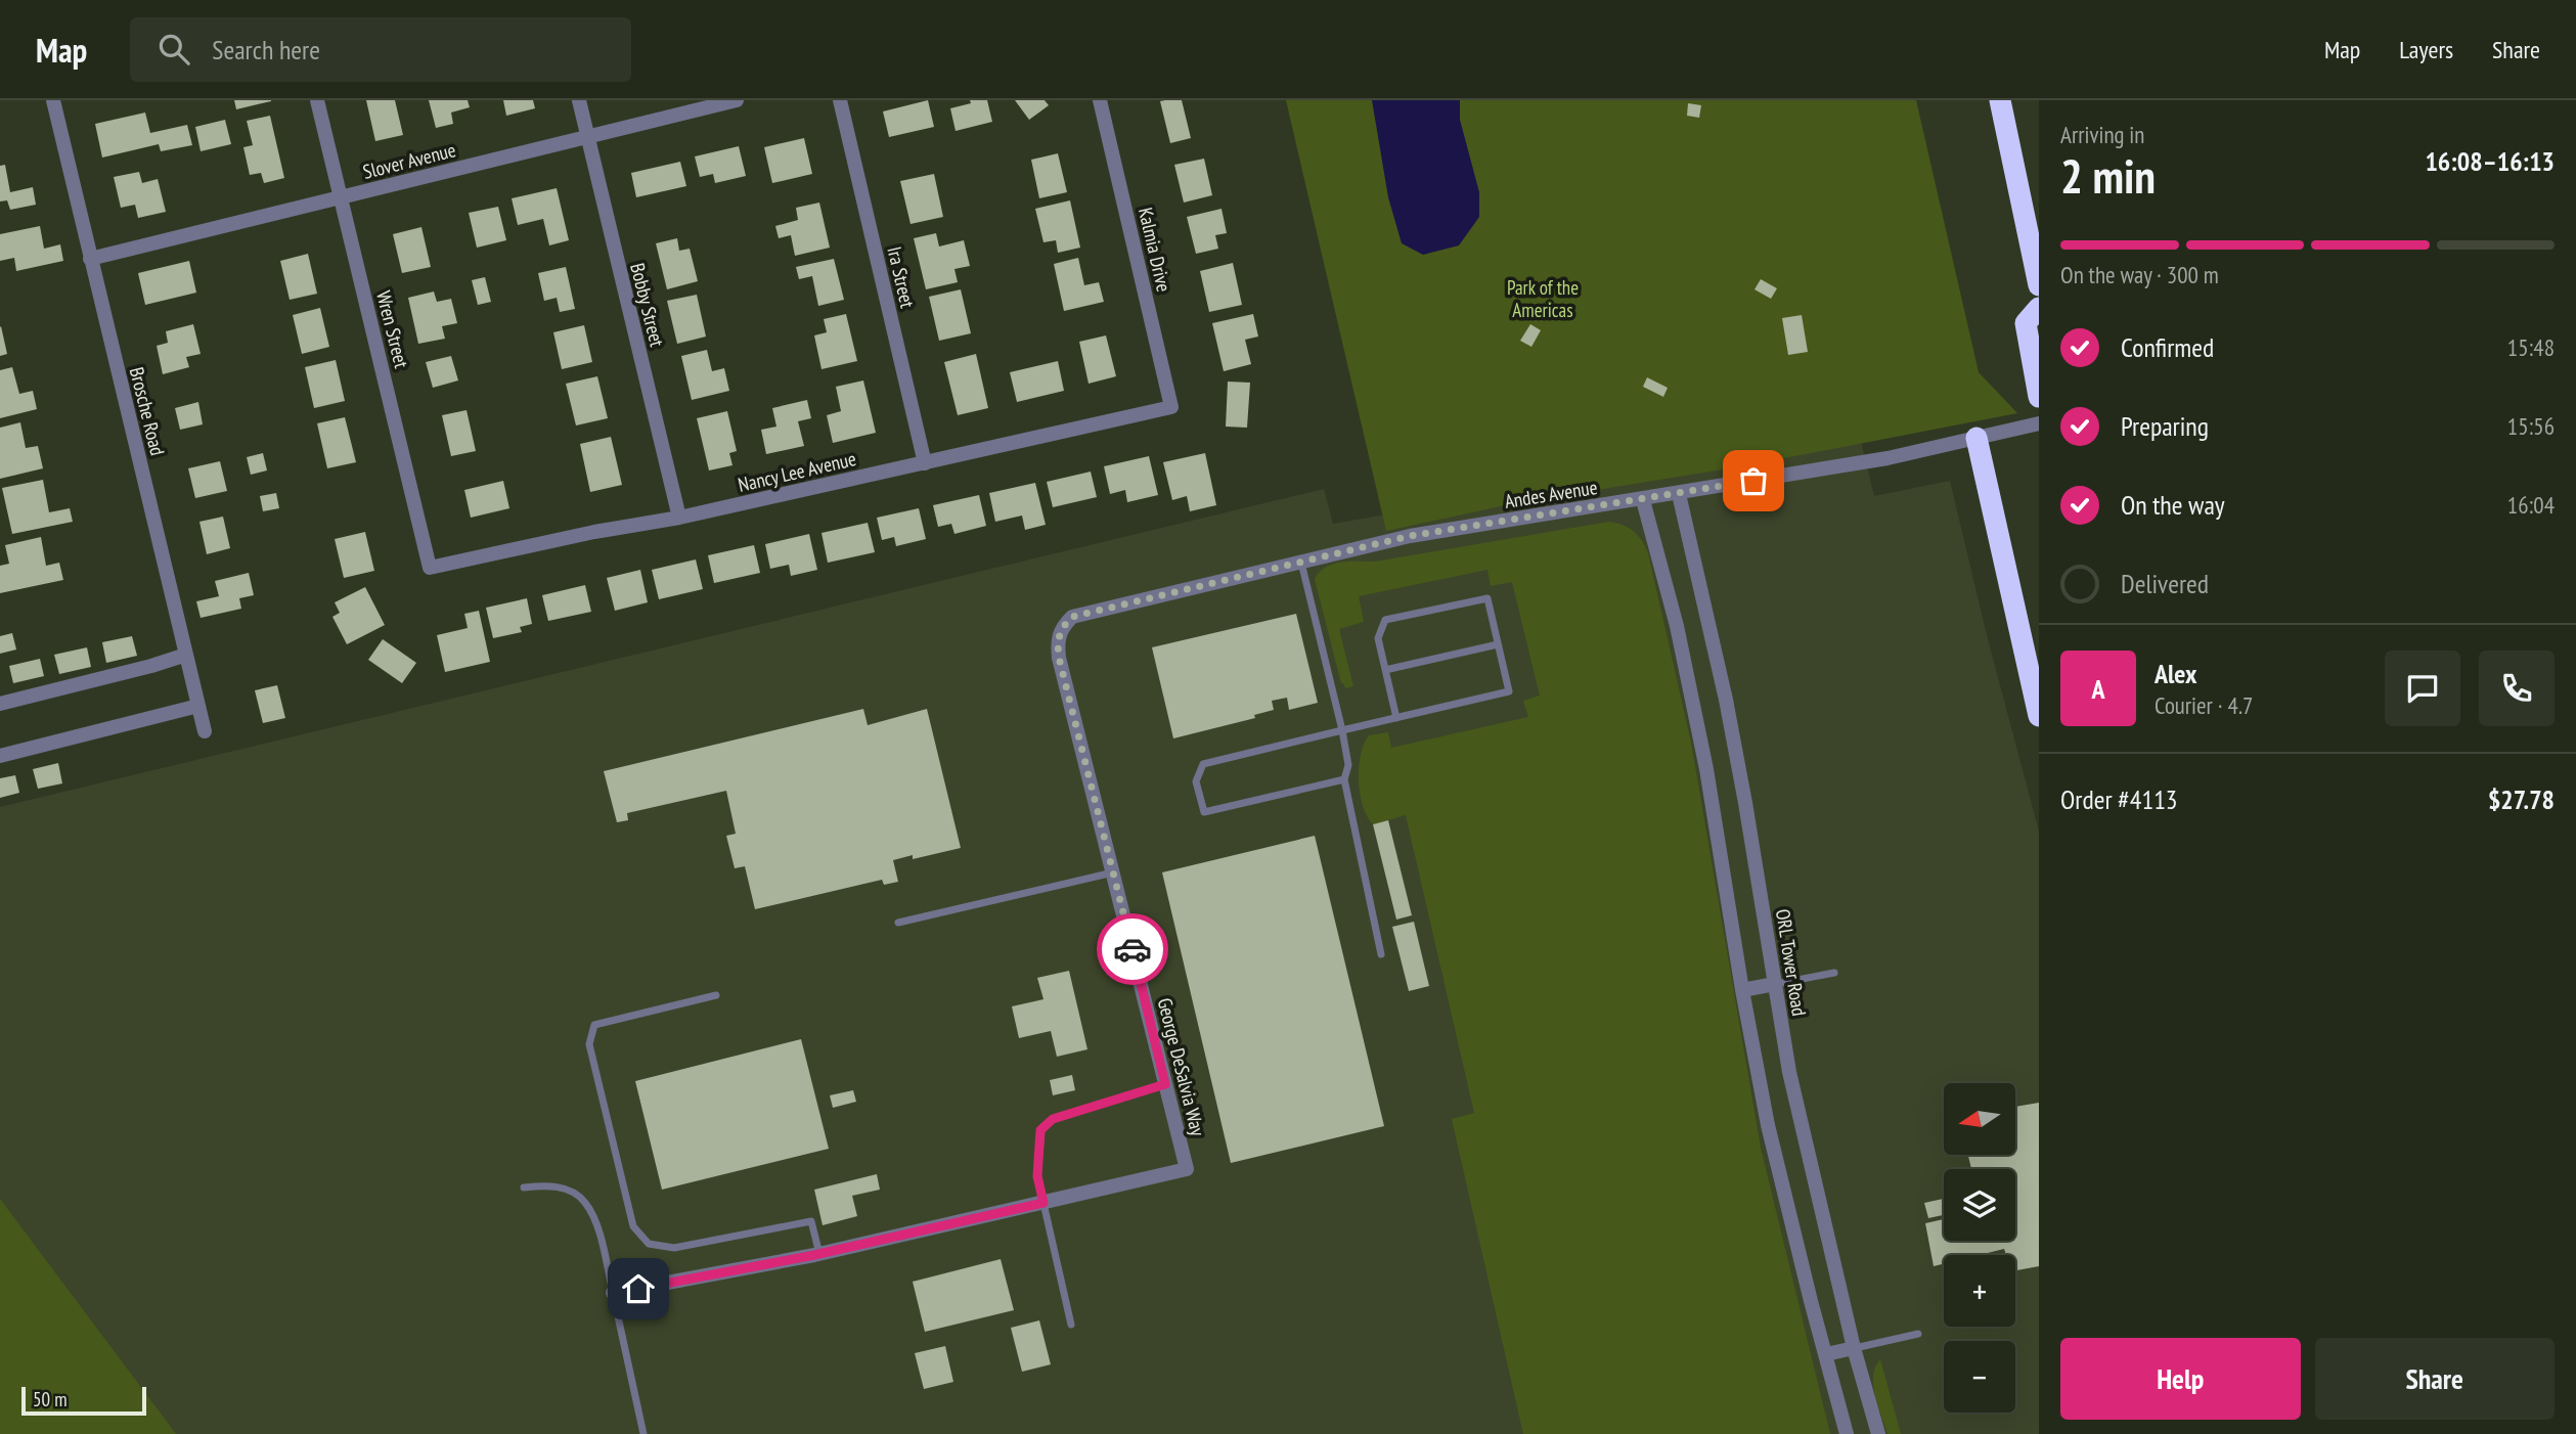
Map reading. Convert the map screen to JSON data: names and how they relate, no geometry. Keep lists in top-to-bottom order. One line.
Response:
{"streets":{"street":["Slover Avenue","Kalmia Drive","Ira Street","Bobby Street","Wren Street","Brosche Road","Nancy Lee Avenue","Andes Avenue","ORL Tower Road","George DeSalvia Way"]},"crossings":[["Slover Avenue","Bobby Street"],["Slover Avenue","Wren Street"],["Slover Avenue","Brosche Road"],["Kalmia Drive","Nancy Lee Avenue"],["Ira Street","Nancy Lee Avenue"],["Bobby Street","Nancy Lee Avenue"],["Wren Street","Nancy Lee Avenue"],["Andes Avenue","ORL Tower Road"],["Andes Avenue","George DeSalvia Way"]],"parks":["Park of the Americas"],"scale_bar":"50 m","north":"left","page":{"header":"Map","search":"Search here","nav":["Map","Layers","Share"],"heading":["2 min","Arriving in","16:08–16:13"],"panel":["Alex","Courier · 4.7","Order #4113","$27.78"],"bar":"On the way · 300 m","list":[["Confirmed","15:48"],["Preparing","15:56"],["On the way","16:04"],"Delivered"],"round":"A","map_buttons":["+","−"],"buttons":["Help","Share"],"scale":"50 m"}}
